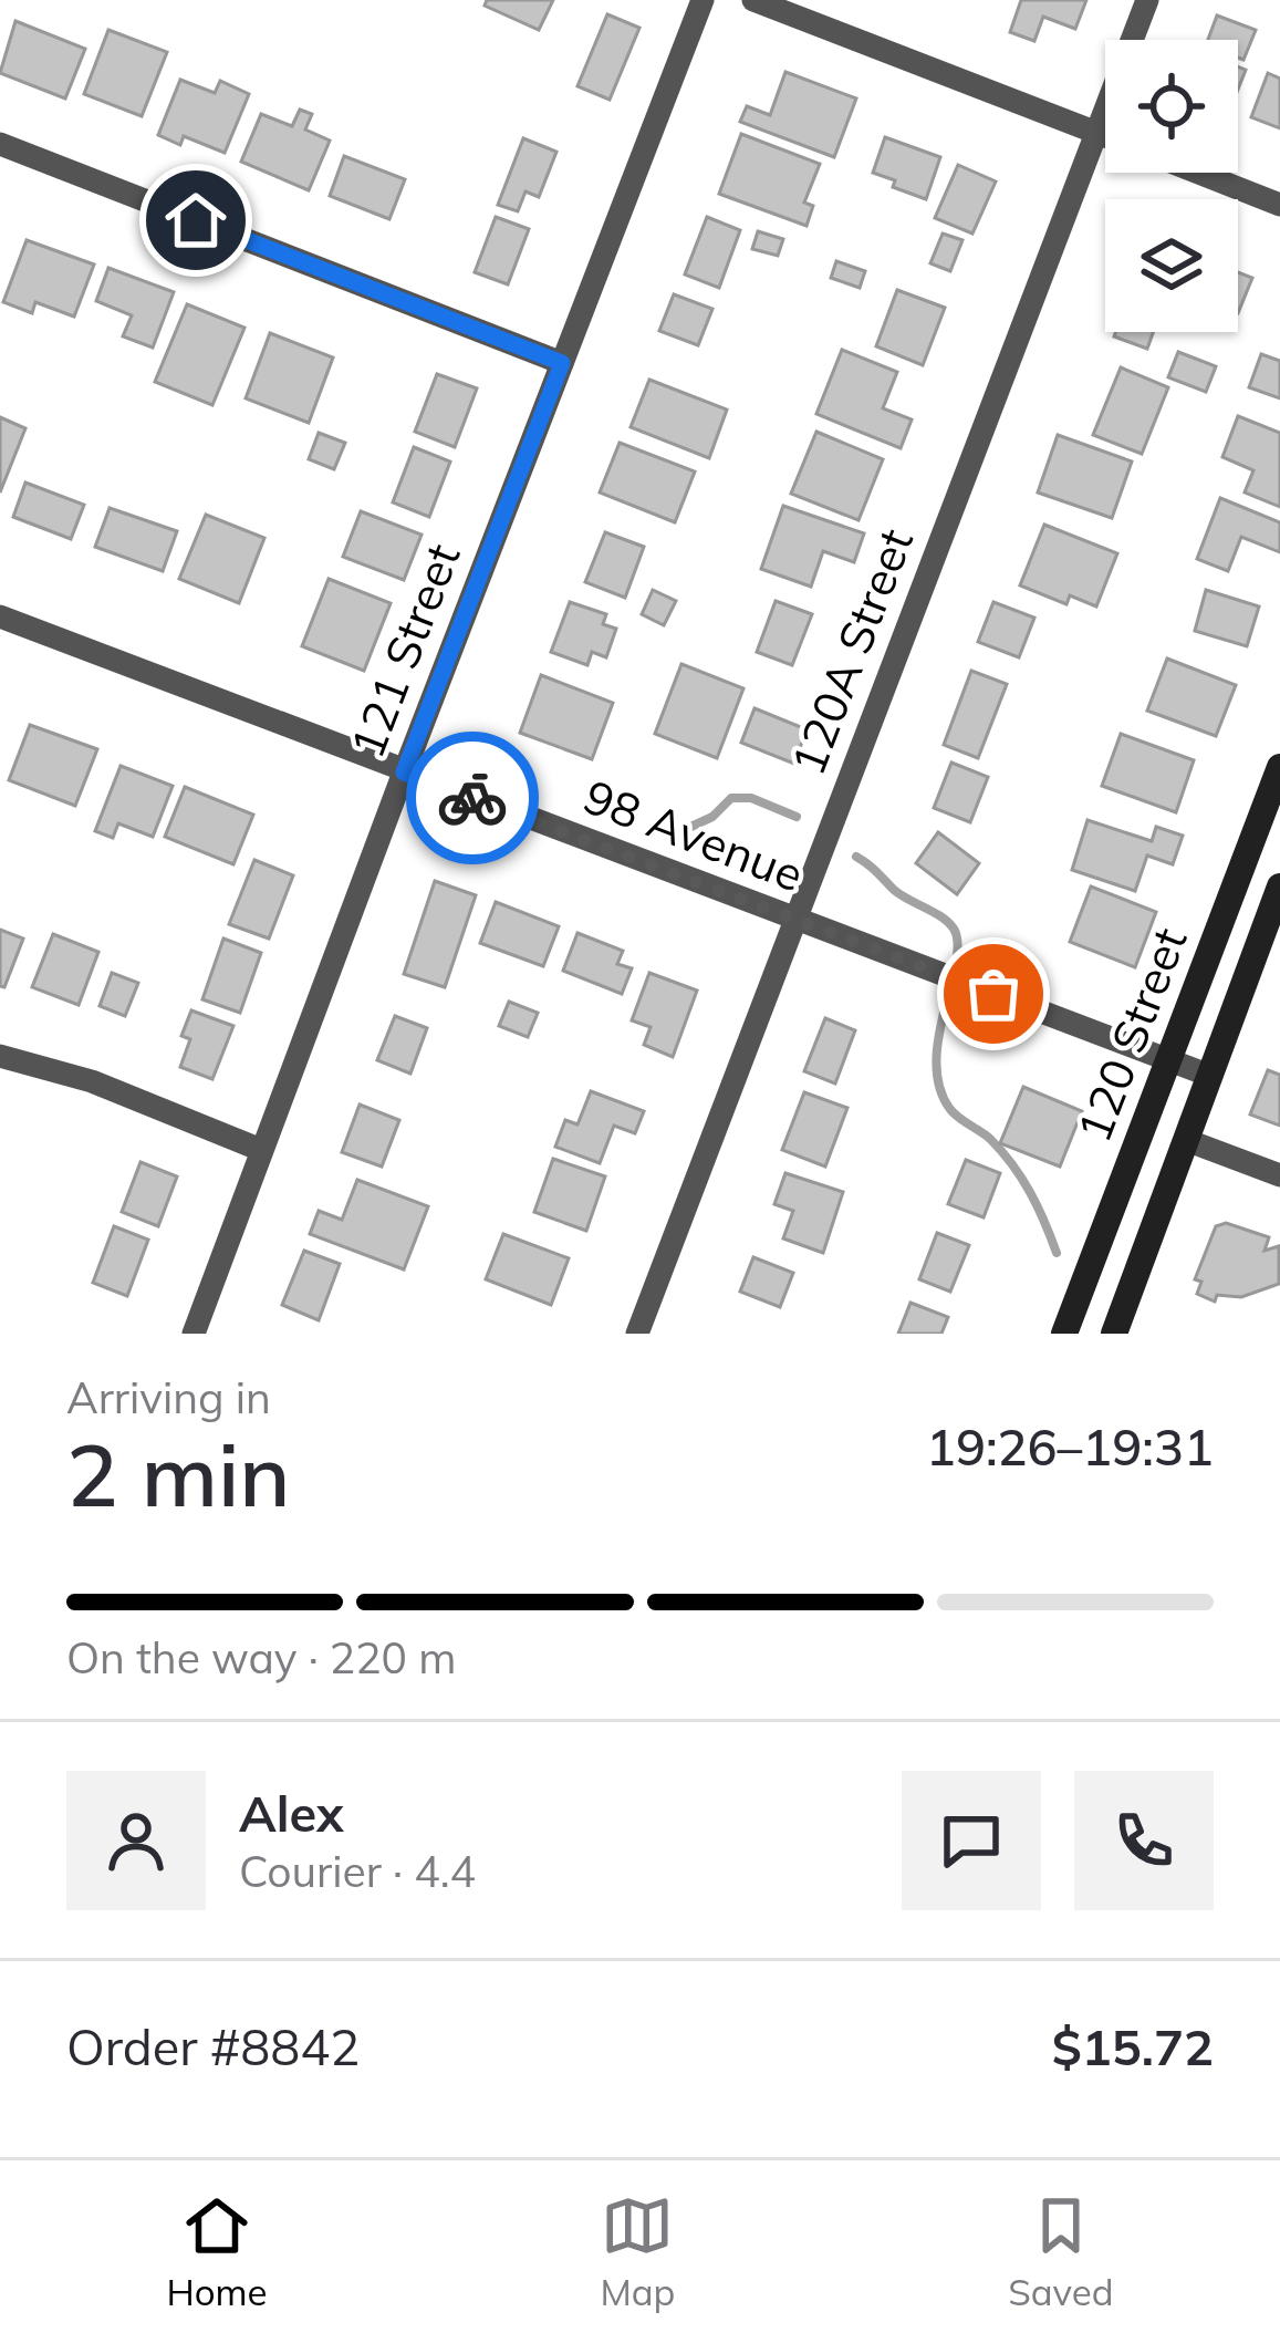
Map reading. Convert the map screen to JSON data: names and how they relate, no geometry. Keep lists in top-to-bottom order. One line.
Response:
{"streets":{"main road":["120 Street"],"street":["121 Street","120A Street","98 Avenue"]},"crossings":[["121 Street","98 Avenue"],["120A Street","98 Avenue"],["98 Avenue","120 Street"]],"page":{"heading":["2 min","Arriving in","19:26–19:31"],"panel":["Alex","Courier · 4.4","Order #8842","$15.72"],"bar":"On the way · 220 m","tabs":["Home","Map","Saved"]}}
